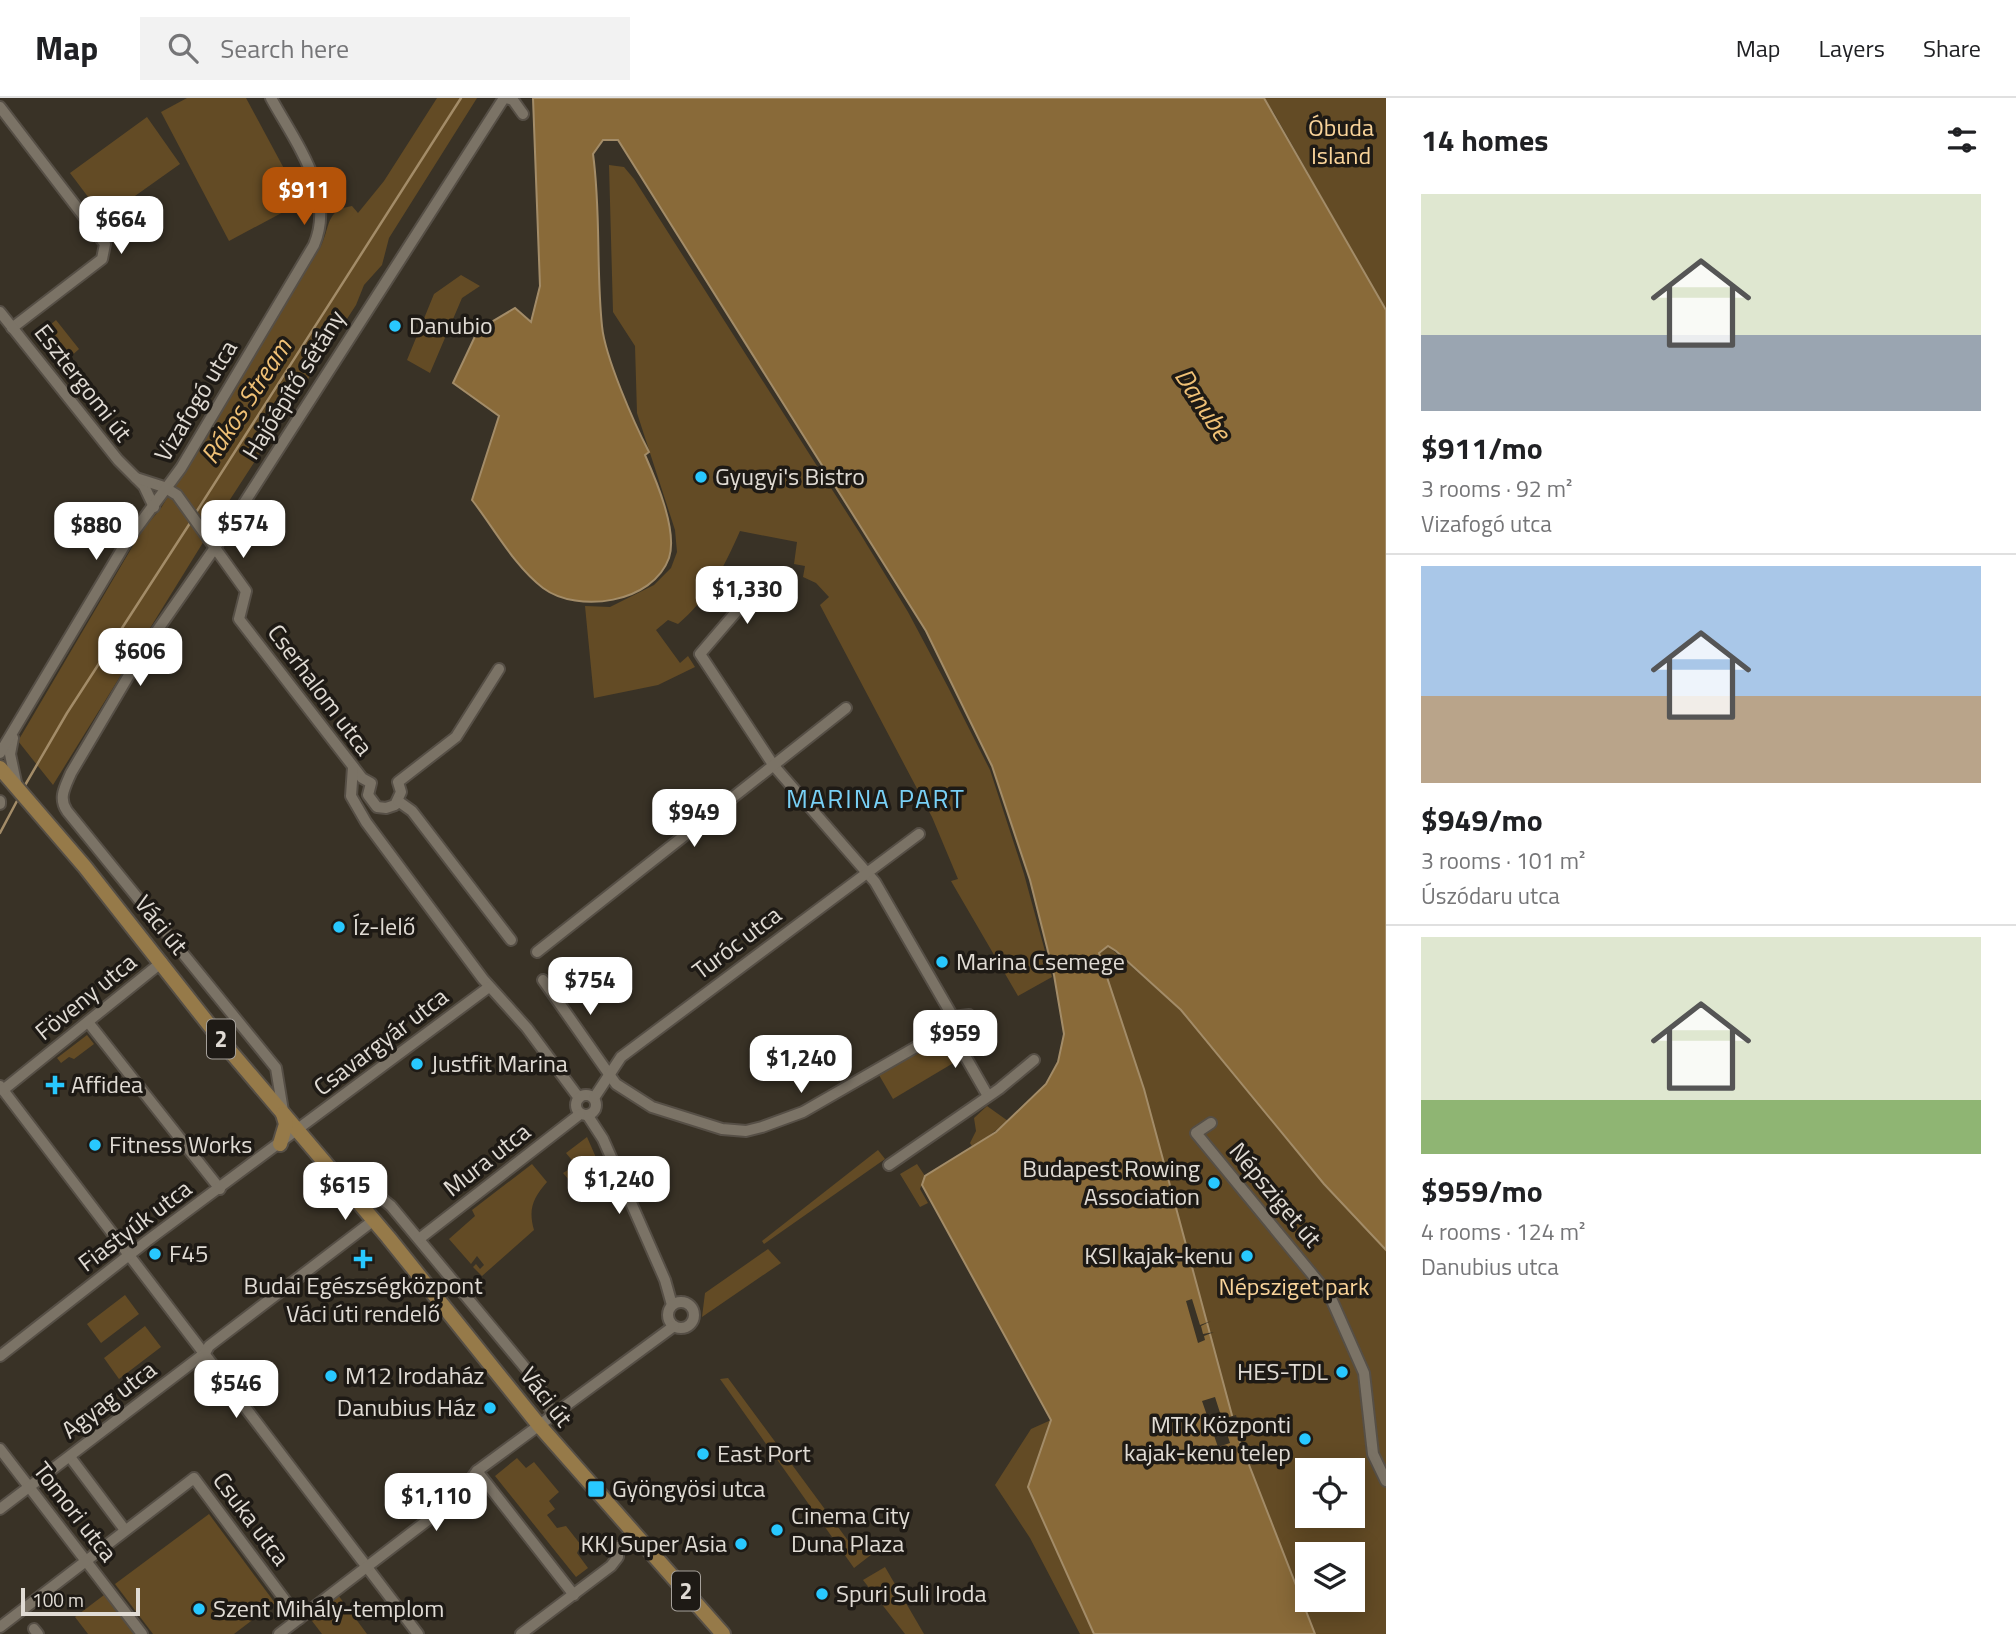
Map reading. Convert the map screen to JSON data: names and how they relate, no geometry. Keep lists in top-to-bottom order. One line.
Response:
{"streets":{"main road":["Váci út","2"],"street":["Esztergomi út","Hajóépítő sétány","Vizafogó utca","Cserhalom utca","Turóc utca","Föveny utca","Csavargyár utca","Mura utca","Népsziget út","Fiastyúk utca","Agyag utca","Tomori utca","Csuka utca"]},"crossings":[["Esztergomi út","Vizafogó utca"],["Hajóépítő sétány","Cserhalom utca"],["Hajóépítő sétány","Váci út"],["Váci út","Föveny utca"],["Váci út","Csavargyár utca"],["Váci út","Mura utca"],["Váci út","Fiastyúk utca"],["Váci út","Agyag utca"],["Csavargyár utca","Fiastyúk utca"],["Agyag utca","Tomori utca"]],"districts":["MARINA PART"],"water":["Rákos Stream","Danube"],"parks":["Óbuda Island","Népsziget park"],"places":{"other":["Danubio","Gyugyi's Bistro","Íz-lelő","Marina Csemege","Justfit Marina","Fitness Works","Budapest Rowing Association","F45","KSI kajak-kenu","HES-TDL","M12 Irodaház","Danubius Ház","MTK Központi kajak-kenu telep","East Port","Cinema City Duna Plaza","KKJ Super Asia","Spuri Suli Iroda","Szent Mihály-templom"],"health":["Affidea","Budai Egészségközpont Váci úti rendelő"],"transit":["Gyöngyösi utca"]},"scale_bar":"100 m","page":{"header":"Map","search":"Search here","nav":["Map","Layers","Share"],"heading":"14 homes","price":["$911","$664","$574","$880","$1,330","$606","$949","$754","$959","$1,240","$1,240","$615","$546","$1,110"],"list":[{"name":"$911/mo","note":"3 rooms · 92 m² · Vizafogó utca"},{"name":"$949/mo","note":"3 rooms · 101 m² · Úszódaru utca"},{"name":"$959/mo","note":"4 rooms · 124 m² · Danubius utca"}],"scale":"100 m"}}
